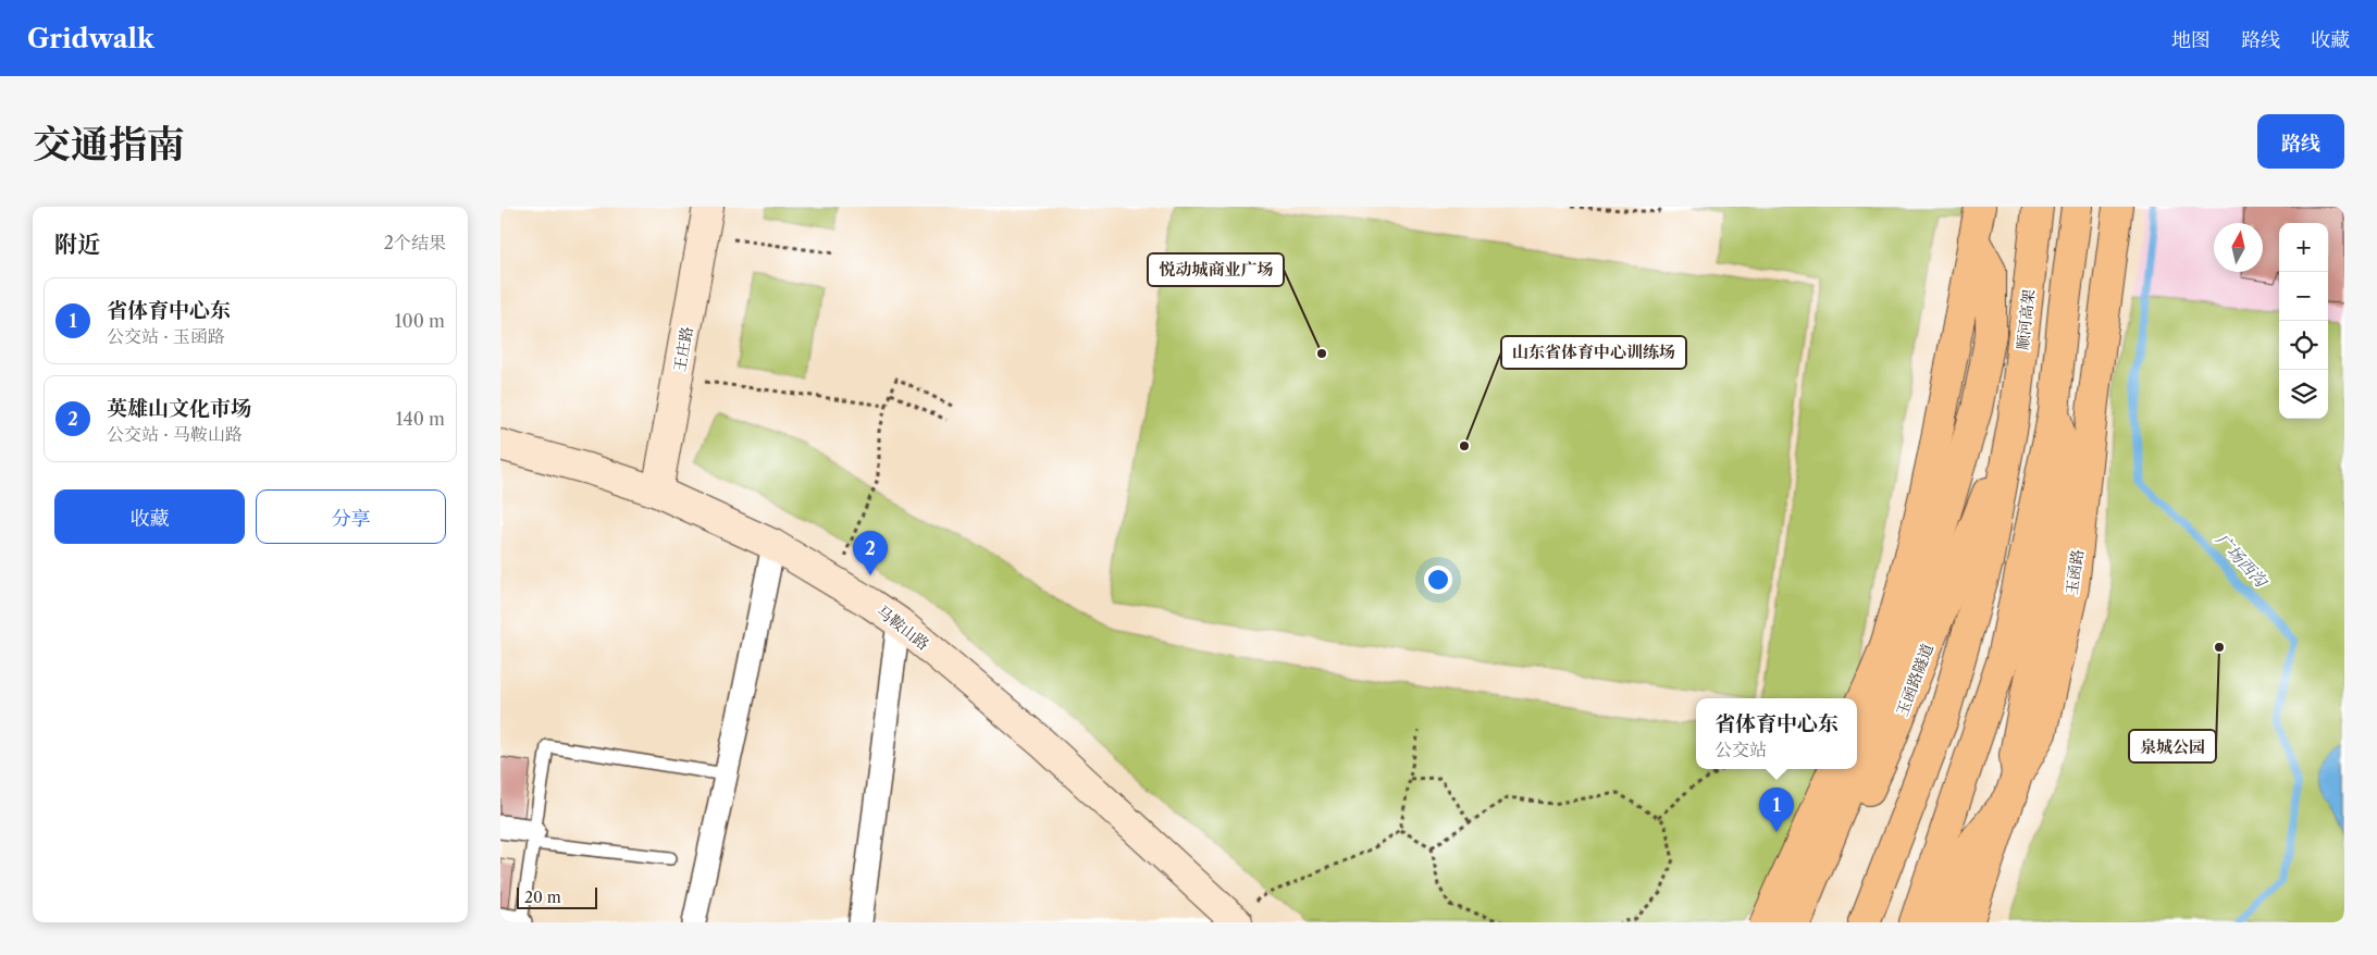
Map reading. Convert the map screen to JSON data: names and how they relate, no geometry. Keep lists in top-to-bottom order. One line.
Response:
{"streets":{"main road":["顺河高架","王庄路","玉函路","马鞍山路","玉函路隧道"]},"crossings":[["顺河高架","玉函路隧道"],["王庄路","马鞍山路"]],"water":["广场西沟"],"places":["悦动城商业广场","山东省体育中心训练场","泉城公园"],"scale_bar":"20 m","north":"top","page":{"header":"Gridwalk","nav":["地图","路线","收藏"],"title":"交通指南","buttons":["路线",["收藏","分享"]],"heading":["附近","2个结果"],"map_buttons":["+","−"],"list":[{"mark":"1","name":"省体育中心东","note":"公交站 · 玉函路","value":"100 m"},{"mark":"2","name":"英雄山文化市场","note":"公交站 · 马鞍山路","value":"140 m"}],"pins":["2","1"],"popup":["省体育中心东","公交站"],"scale":"20 m"}}
